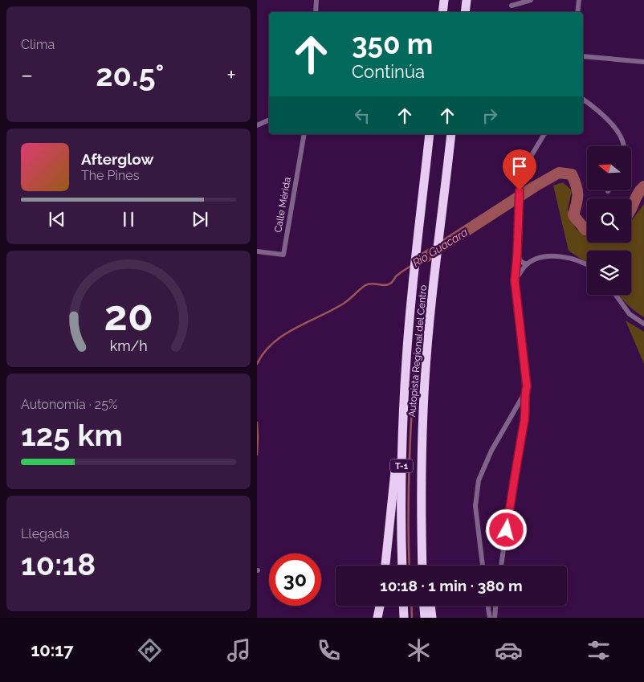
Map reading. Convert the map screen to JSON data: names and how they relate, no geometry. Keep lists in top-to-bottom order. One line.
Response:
{"streets":{"highway":["Autopista Regional del Centro","T-1"],"street":["Calle Mérida"]},"water":["Río Guacara"],"north":"left","page":{"tile":["Clima",["Autonomía · 25%","125 km"],["Llegada","10:18"]],"turn":["350 m","Continúa"],"heat":["−","20.5°","+"],"song":["Afterglow","The Pines"],"limit":"30","trip":"10:18 · 1 min · 380 m","tabs":"10:17","gauge":["20","km/h"]}}
